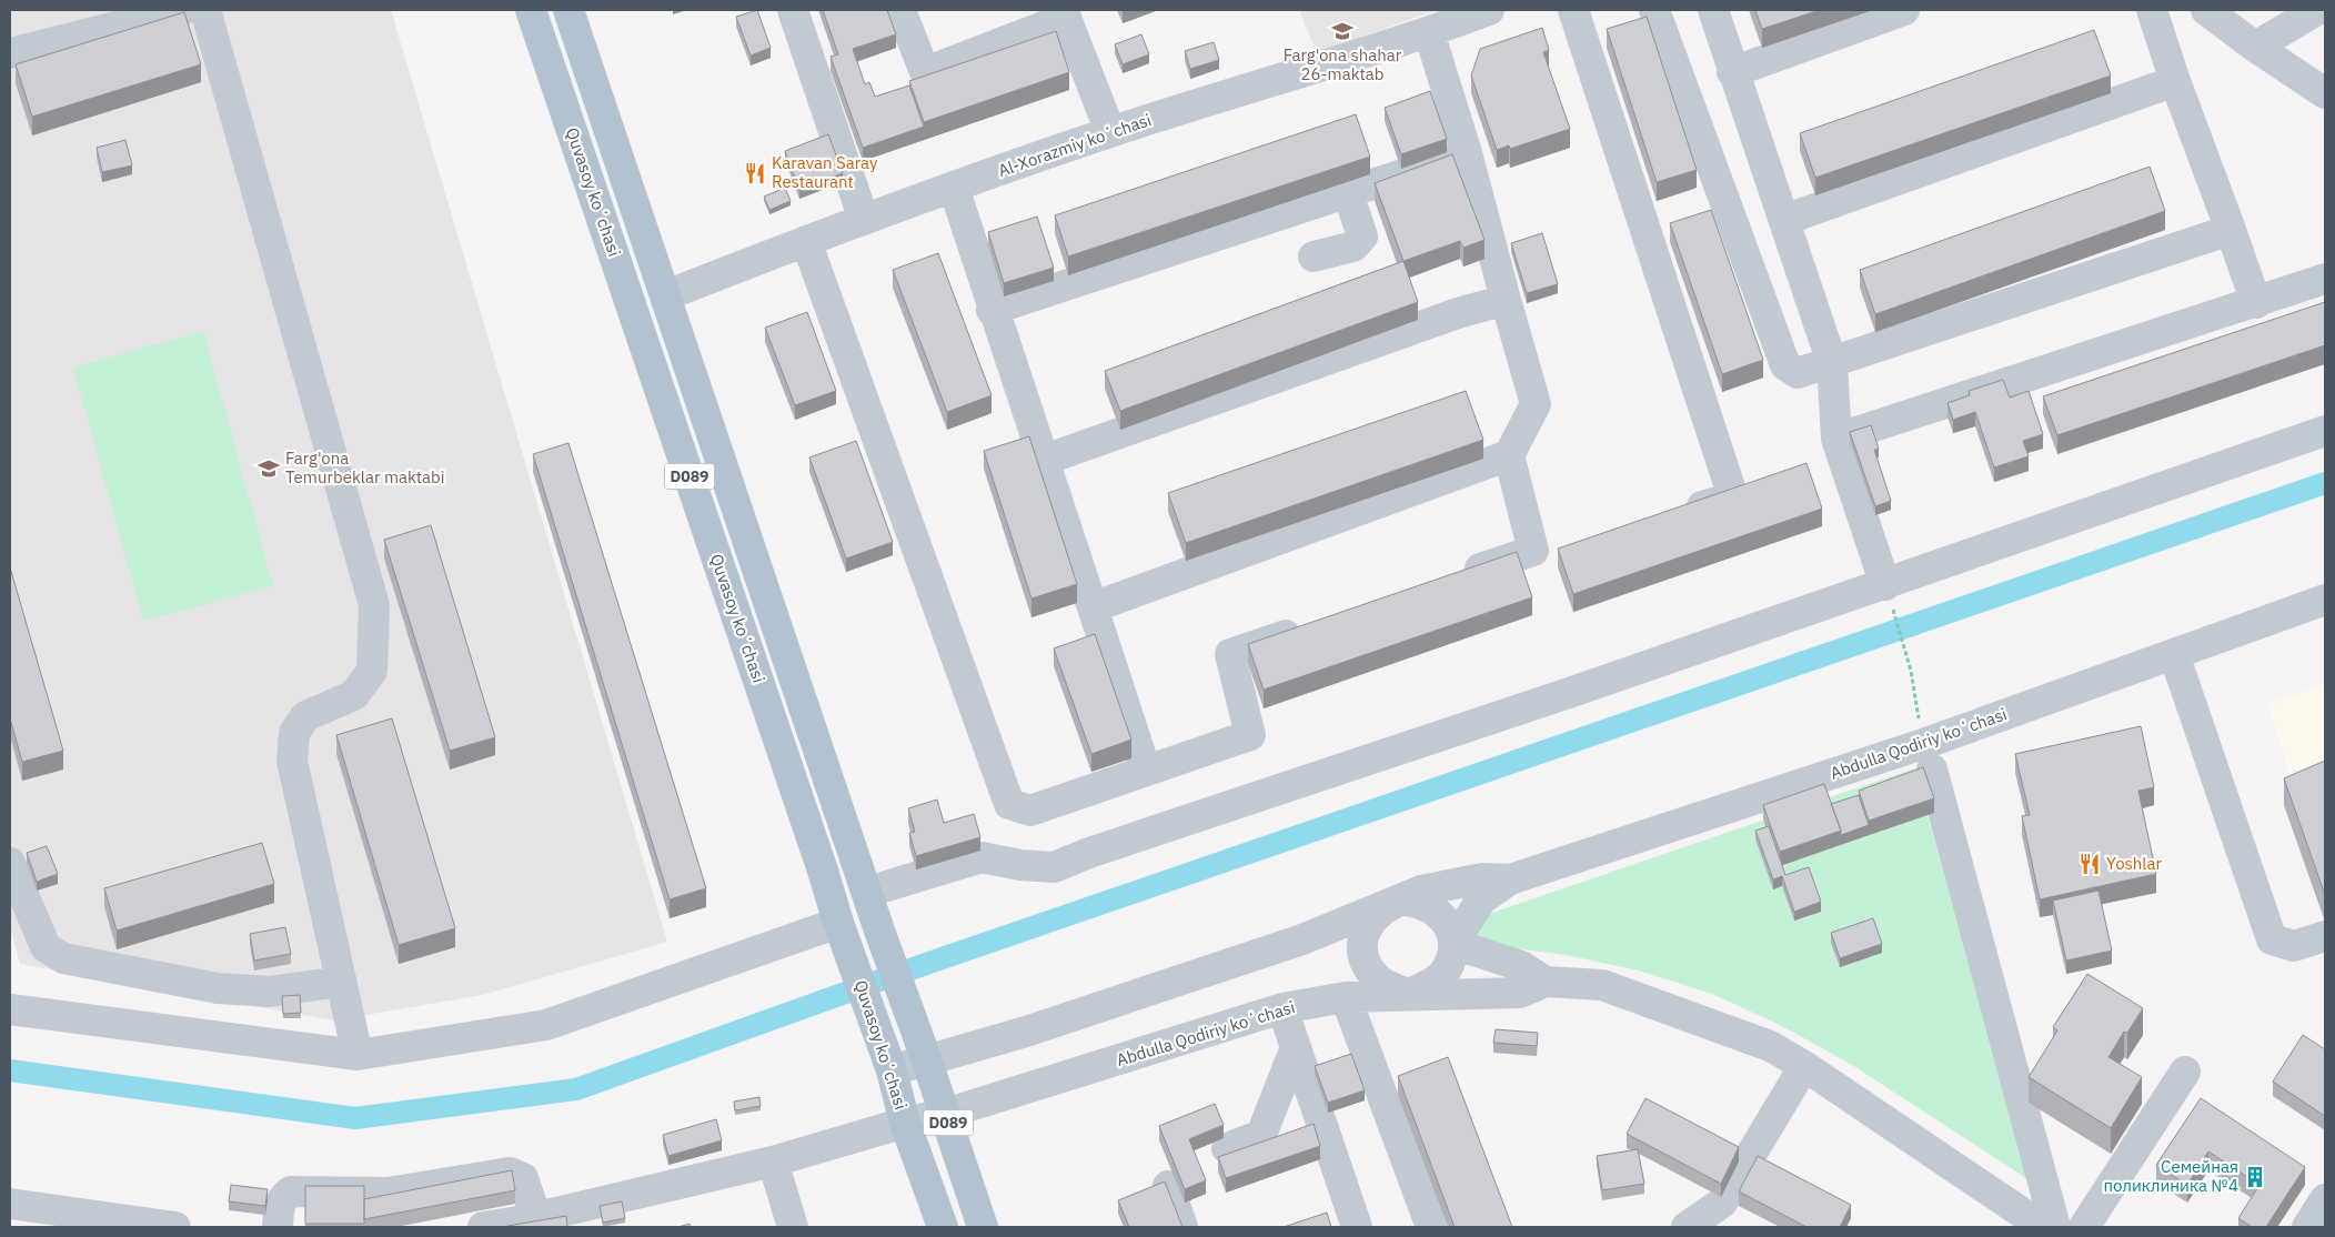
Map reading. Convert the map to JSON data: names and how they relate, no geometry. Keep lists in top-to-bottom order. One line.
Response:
{"streets":{"main road":["Quvasoy koʻchasi","D089"],"street":["Al-Xorazmiy koʻchasi","Abdulla Qodiriy koʻchasi"]},"crossings":[["Al-Xorazmiy koʻchasi","D089"],["Quvasoy koʻchasi","Abdulla Qodiriy koʻchasi"],["D089","Abdulla Qodiriy koʻchasi"]],"places":{"school or university":["Farg'ona shahar 26-maktab","Farg'ona Temurbeklar maktabi"],"restaurant":["Karavan Saray Restaurant","Yoshlar"],"building":["Семейная поликлиника №4"]}}
